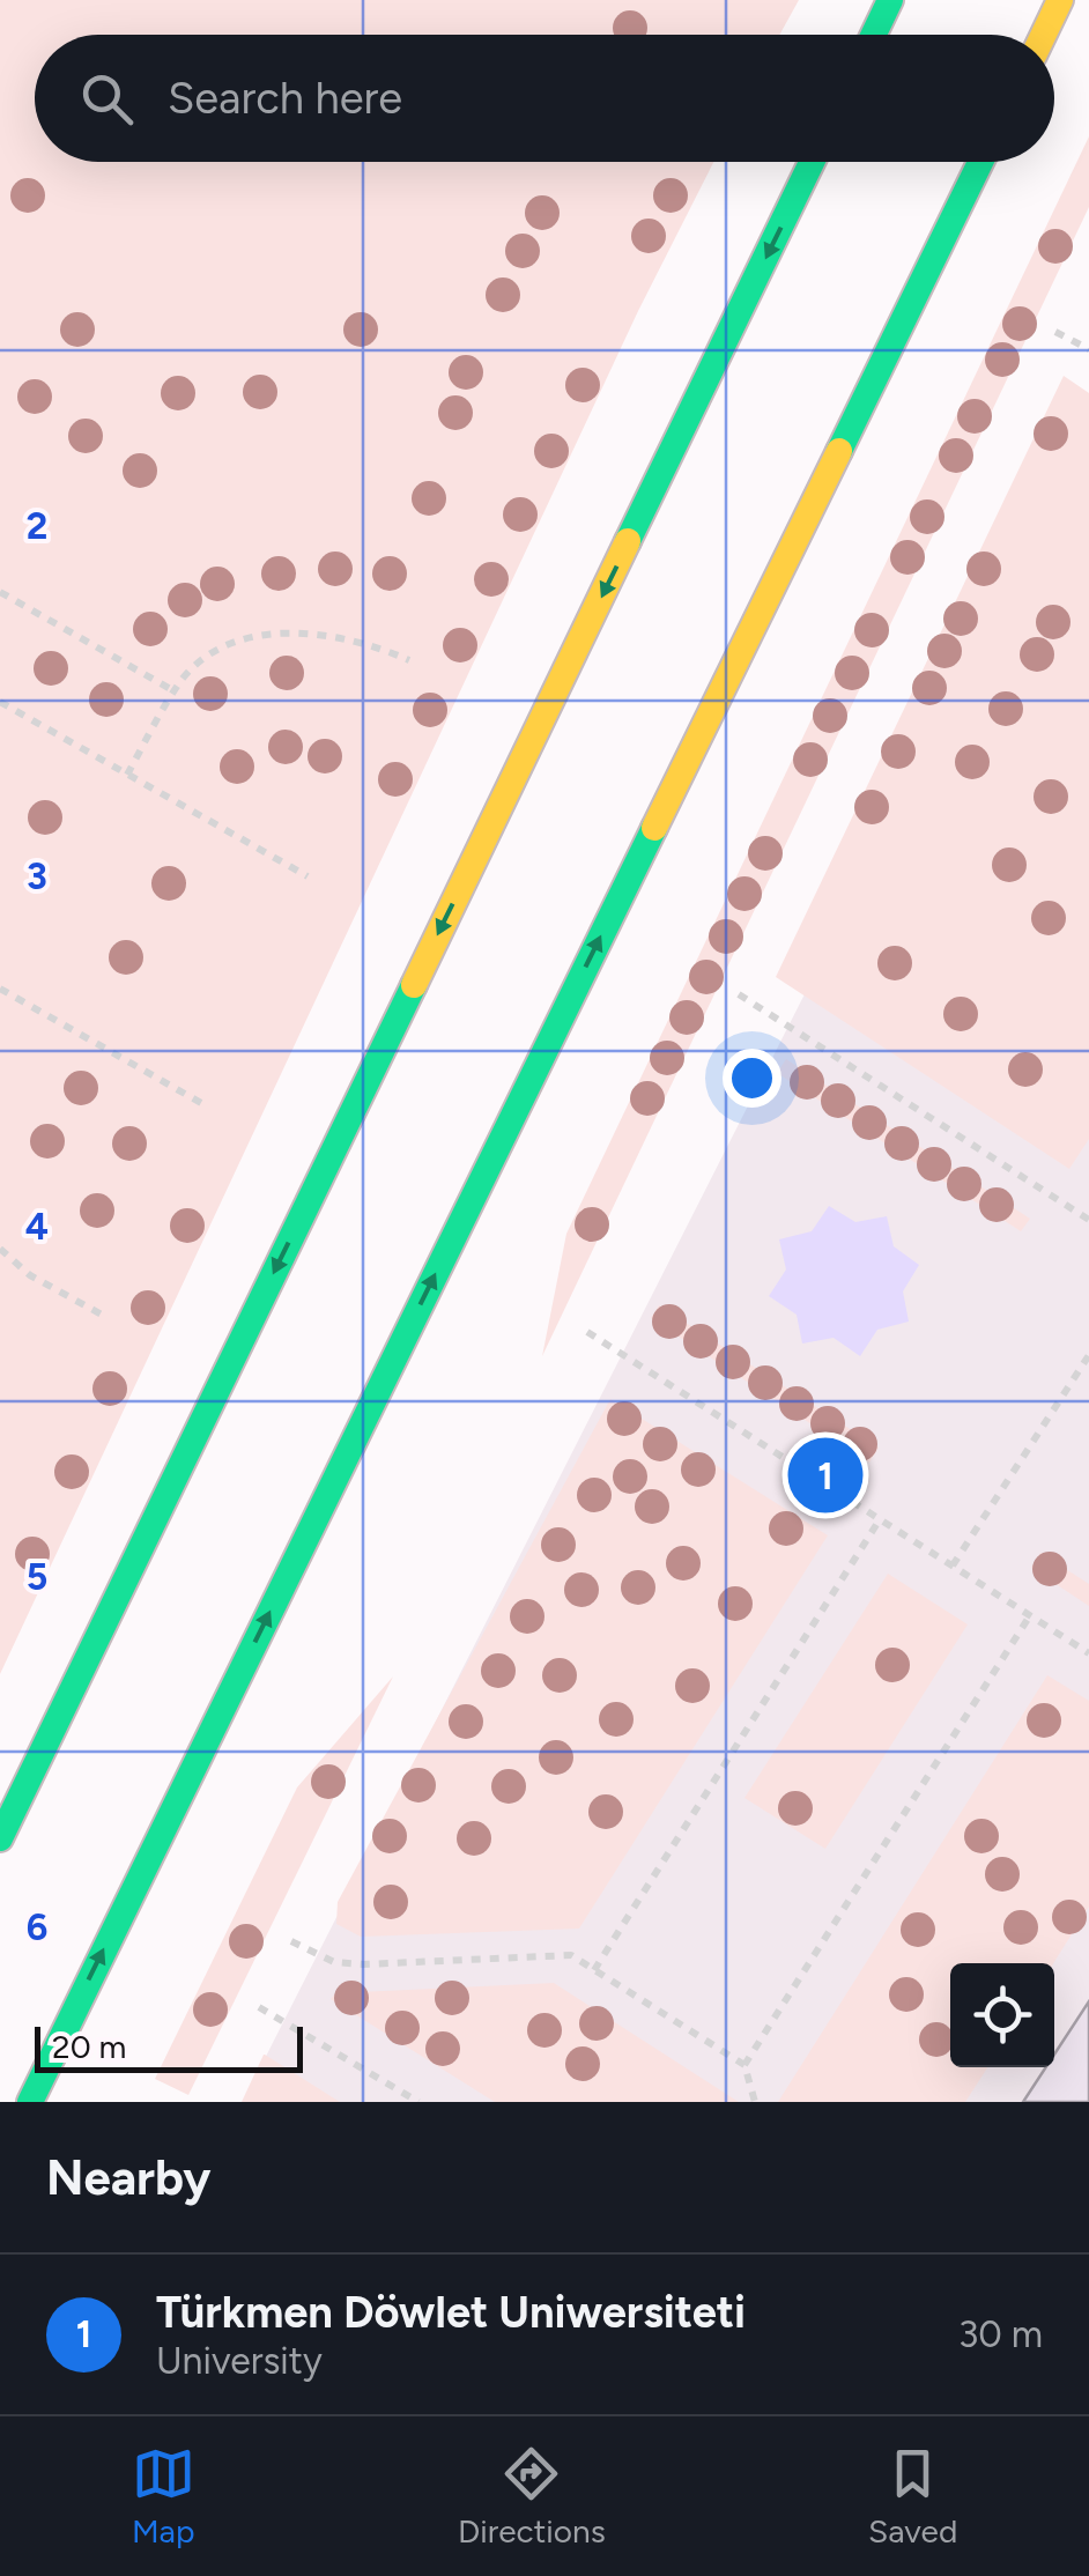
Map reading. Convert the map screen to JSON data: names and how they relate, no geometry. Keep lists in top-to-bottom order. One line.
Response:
{"scale_bar":"20 m","page":{"search":"Search here","pins":"1","scale":"20 m","heading":"Nearby","list":[{"mark":"1","name":"Türkmen Döwlet Uniwersiteti","note":"University","value":"30 m"}],"nav":["Map","Directions","Saved"]},"grid":{"rows":["2","3","4","5","6"]}}
